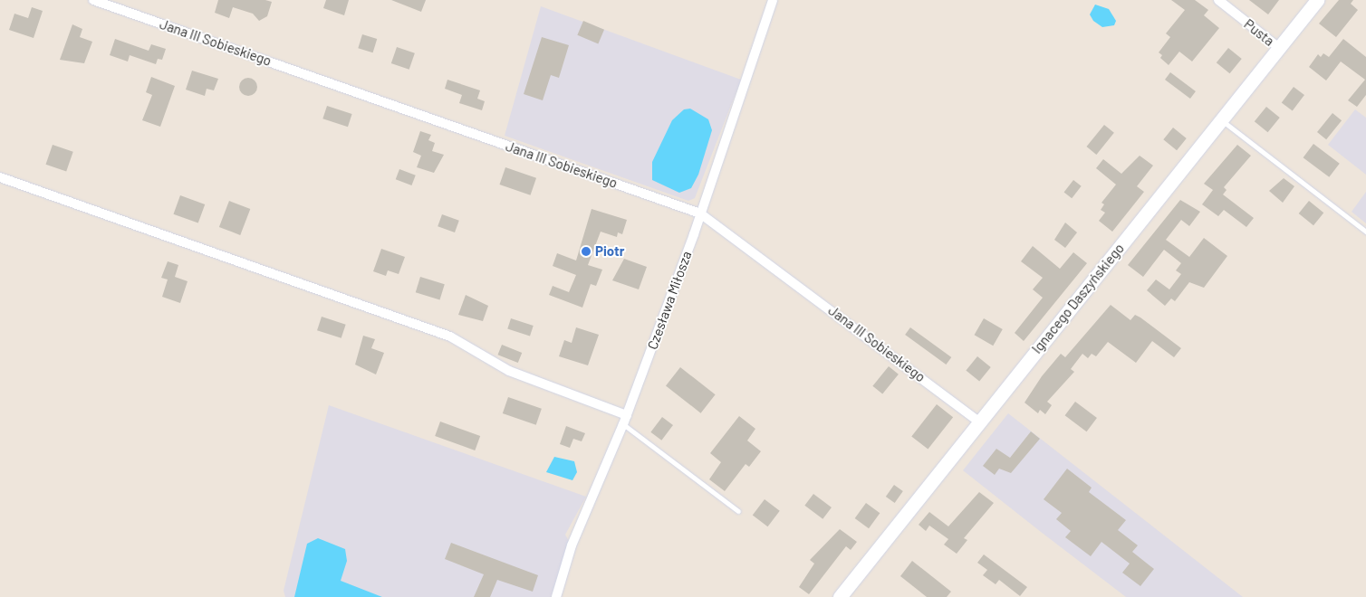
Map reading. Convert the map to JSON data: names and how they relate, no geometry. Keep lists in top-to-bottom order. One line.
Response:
{"streets":{"street":["Pusta","Jana III Sobieskiego","Ignacego Daszyńskiego","Czesława Miłosza"]},"crossings":[["Pusta","Ignacego Daszyńskiego"],["Jana III Sobieskiego","Ignacego Daszyńskiego"],["Jana III Sobieskiego","Czesława Miłosza"]],"places":["Piotr"]}
